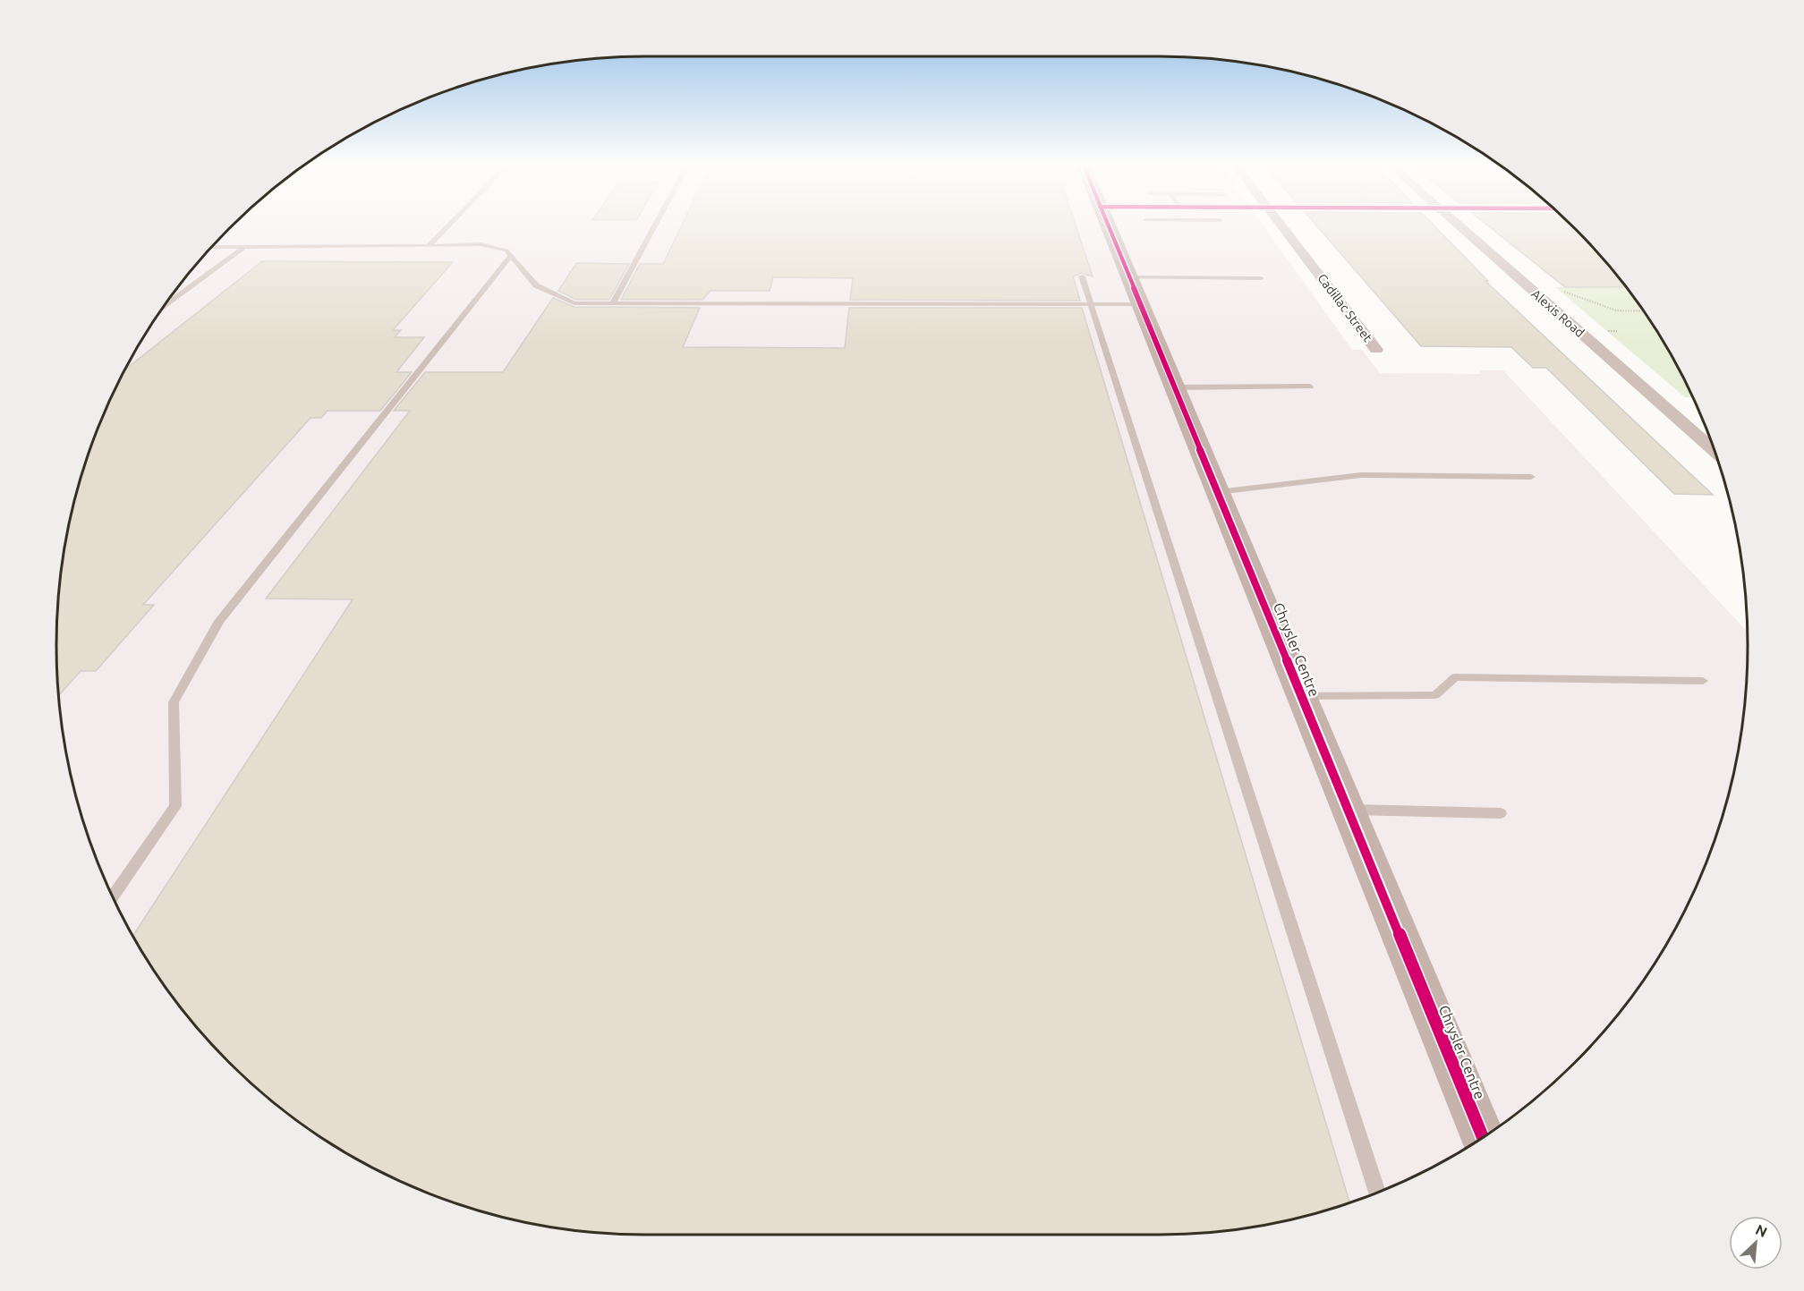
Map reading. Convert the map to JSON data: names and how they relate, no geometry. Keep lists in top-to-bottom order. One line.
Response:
{"streets":{"street":["Cadillac Street","Alexis Road","Chrysler Centre"]},"north":"top right"}
